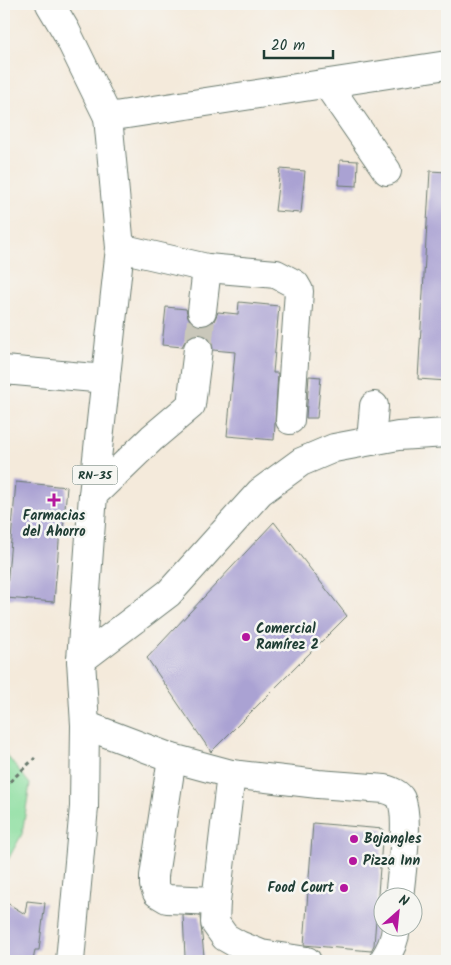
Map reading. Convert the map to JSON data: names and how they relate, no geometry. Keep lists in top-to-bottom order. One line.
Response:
{"streets":{"main road":["RN-35"]},"places":{"health":["Farmacias del Ahorro"],"other":["Comercial Ramírez 2","Bojangles","Pizza Inn","Food Court"]},"scale_bar":"20 m","north":"top right"}
